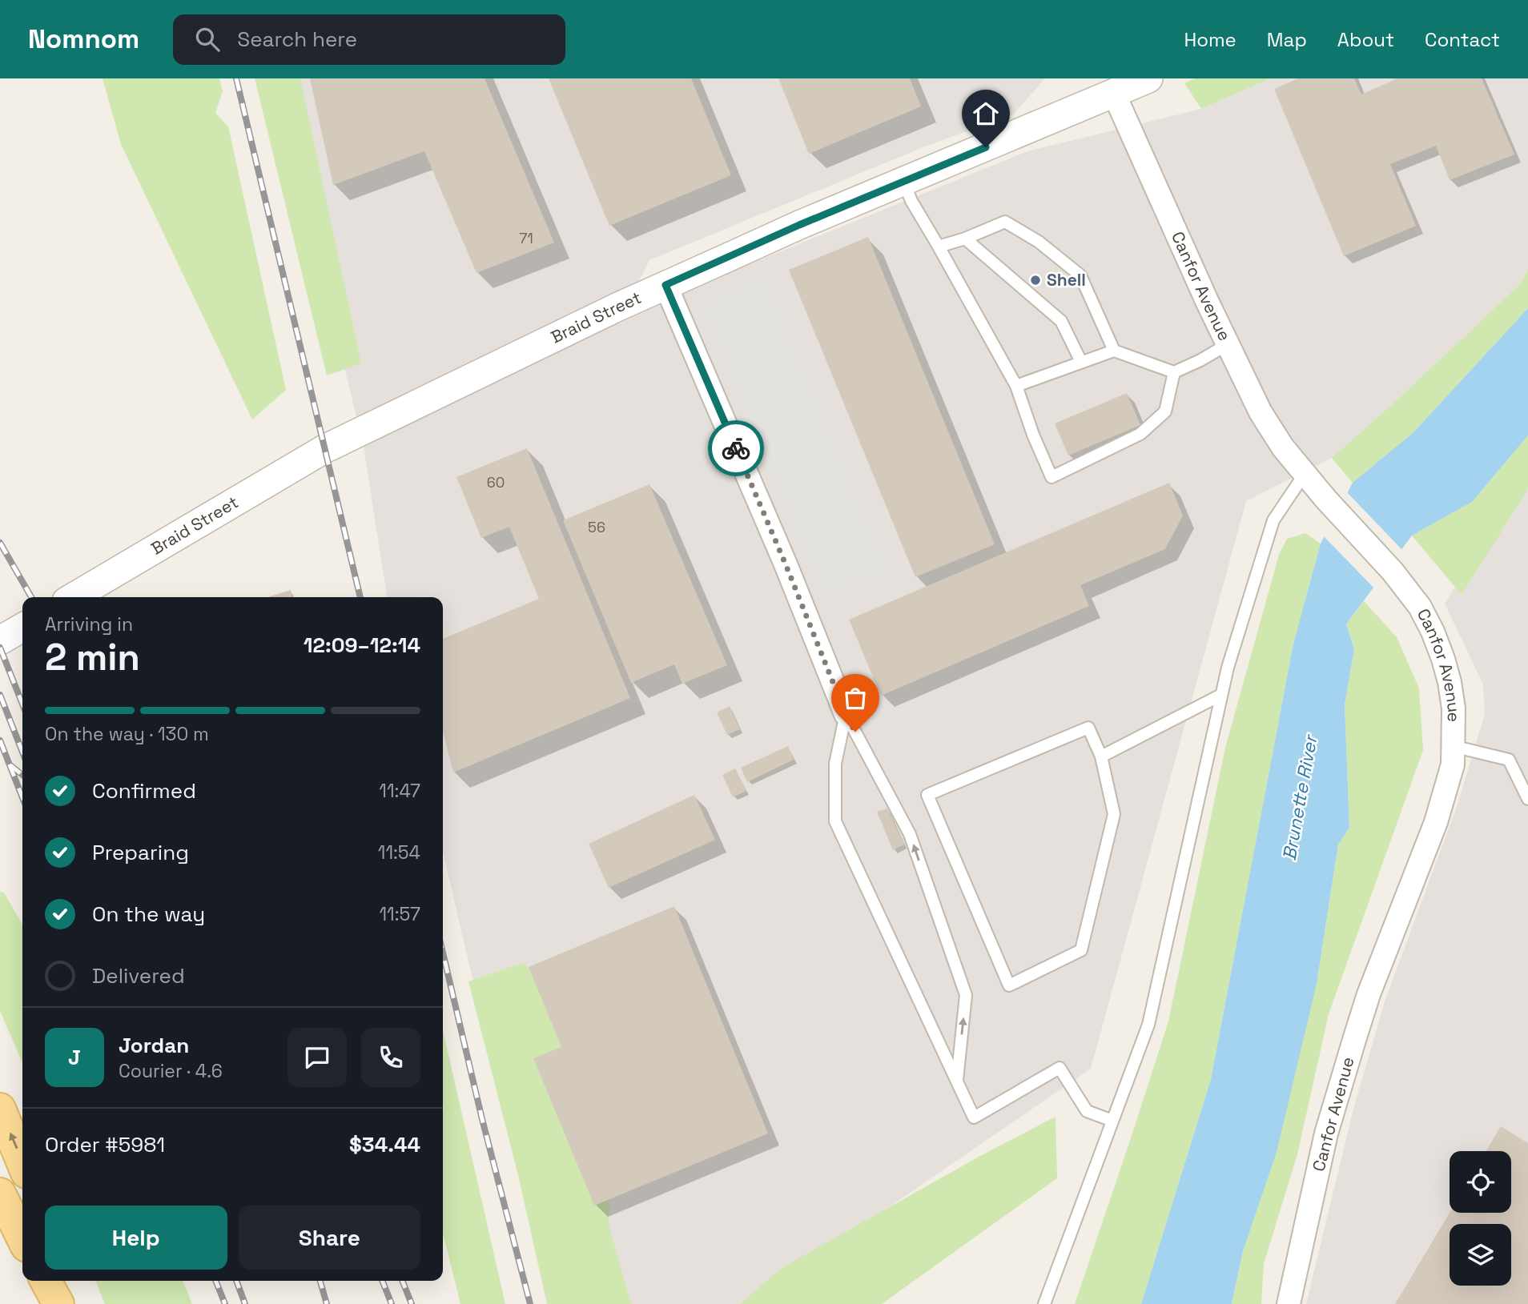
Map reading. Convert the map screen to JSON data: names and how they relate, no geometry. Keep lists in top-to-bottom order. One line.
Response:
{"streets":{"street":["Canfor Avenue","Braid Street"]},"crossings":[["Canfor Avenue","Braid Street"]],"water":["Brunette River"],"places":["Shell"],"house_numbers":["71","60","56"],"page":{"header":"Nomnom","search":"Search here","nav":["Home","Map","About","Contact"],"heading":["2 min","Arriving in","12:09–12:14"],"panel":["Jordan","Courier · 4.6","Order #5981","$34.44"],"bar":"On the way · 130 m","list":[["Confirmed","11:47"],["Preparing","11:54"],["On the way","11:57"],"Delivered"],"round":"J","buttons":["Help","Share"]}}
